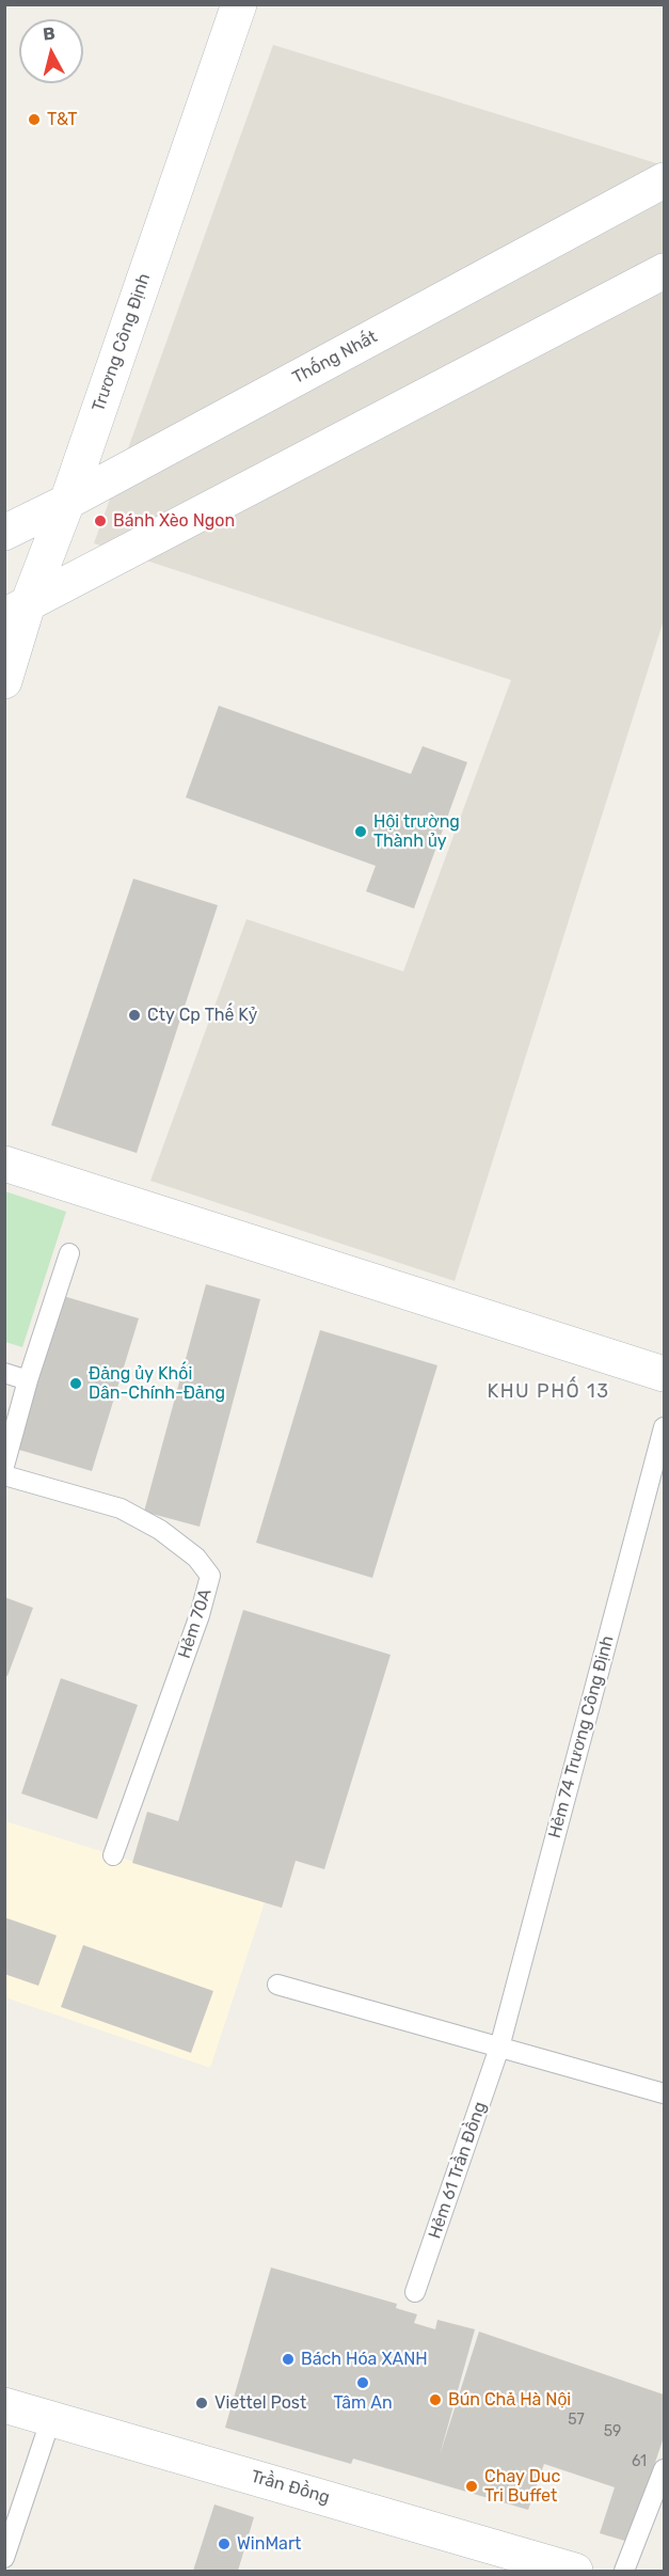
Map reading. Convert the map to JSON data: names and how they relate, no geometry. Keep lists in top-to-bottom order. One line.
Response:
{"streets":{"main road":["Trương Công Định","Thống Nhất","Trần Đồng"],"lane":["Hẻm 70A","Hẻm 74 Trương Công Định","Hẻm 61 Trần Đồng"]},"crossings":[["Trương Công Định","Thống Nhất"],["Hẻm 74 Trương Công Định","Hẻm 61 Trần Đồng"]],"districts":["KHU PHỐ 13"],"places":["T&T","Bánh Xèo Ngon","Hội trường Thành ủy","Cty Cp Thế Kỷ","Đảng ủy Khối Dân-Chính-Đảng","Bách Hóa XANH","Tâm An","Bún Chả Hà Nội","Viettel Post","Chay Duc Tri Buffet","WinMart"],"house_numbers":["57","59","61"],"north":"top"}
